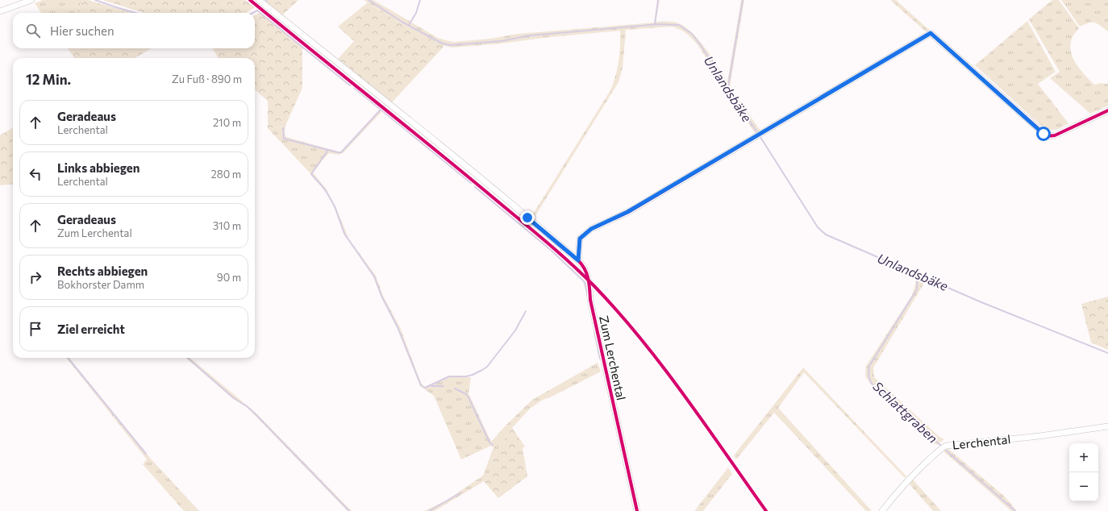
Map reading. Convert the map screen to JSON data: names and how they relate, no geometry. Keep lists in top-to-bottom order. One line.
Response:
{"streets":{"street":["Zum Lerchental","Lerchental"]},"water":["Unlandsbäke","Schlattgraben"],"page":{"search":"Hier suchen","heading":["12 Min.","Zu Fuß · 890 m"],"list":[["Geradeaus","Lerchental","210 m"],["Links abbiegen","Lerchental","280 m"],["Geradeaus","Zum Lerchental","310 m"],["Rechts abbiegen","Bokhorster Damm","90 m"],"Ziel erreicht"],"map_buttons":["+","−"]}}
